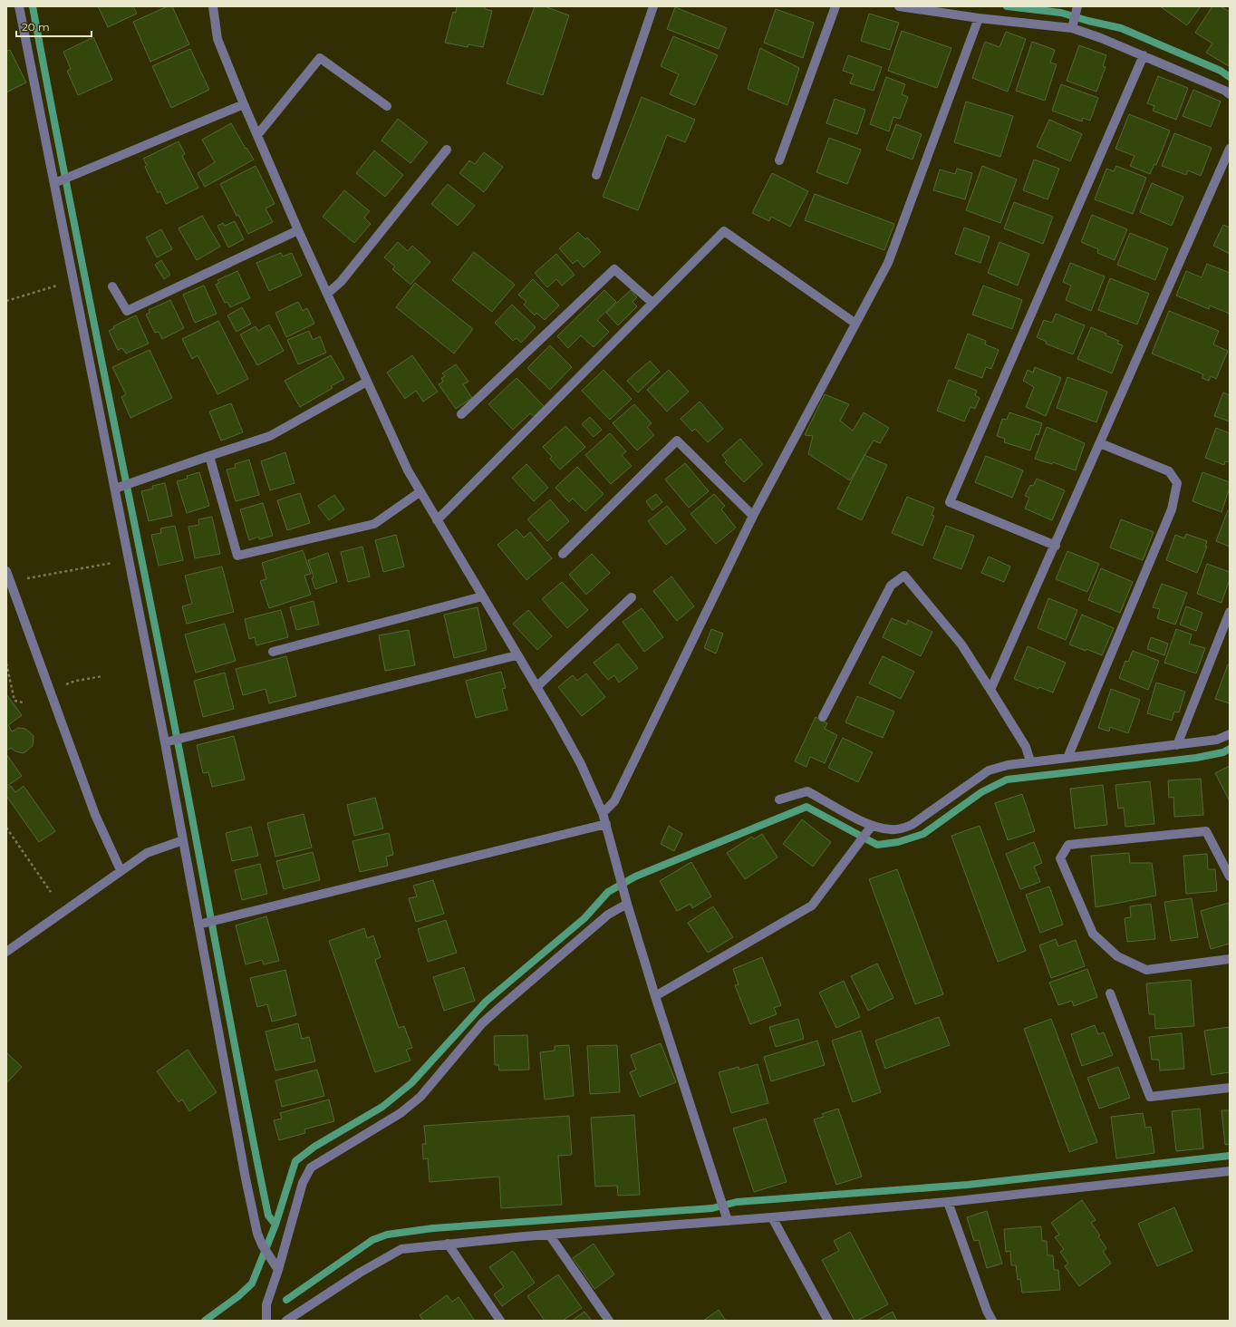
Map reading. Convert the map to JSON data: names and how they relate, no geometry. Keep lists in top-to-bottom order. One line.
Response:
{"scale_bar":"20 m"}
